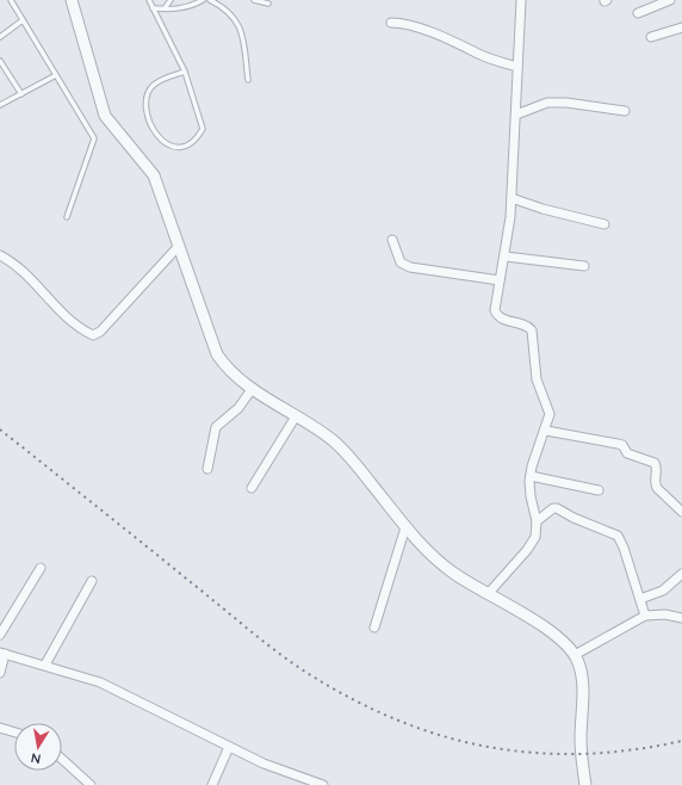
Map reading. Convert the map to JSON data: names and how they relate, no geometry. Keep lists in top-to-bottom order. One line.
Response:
{"north":"bottom"}
